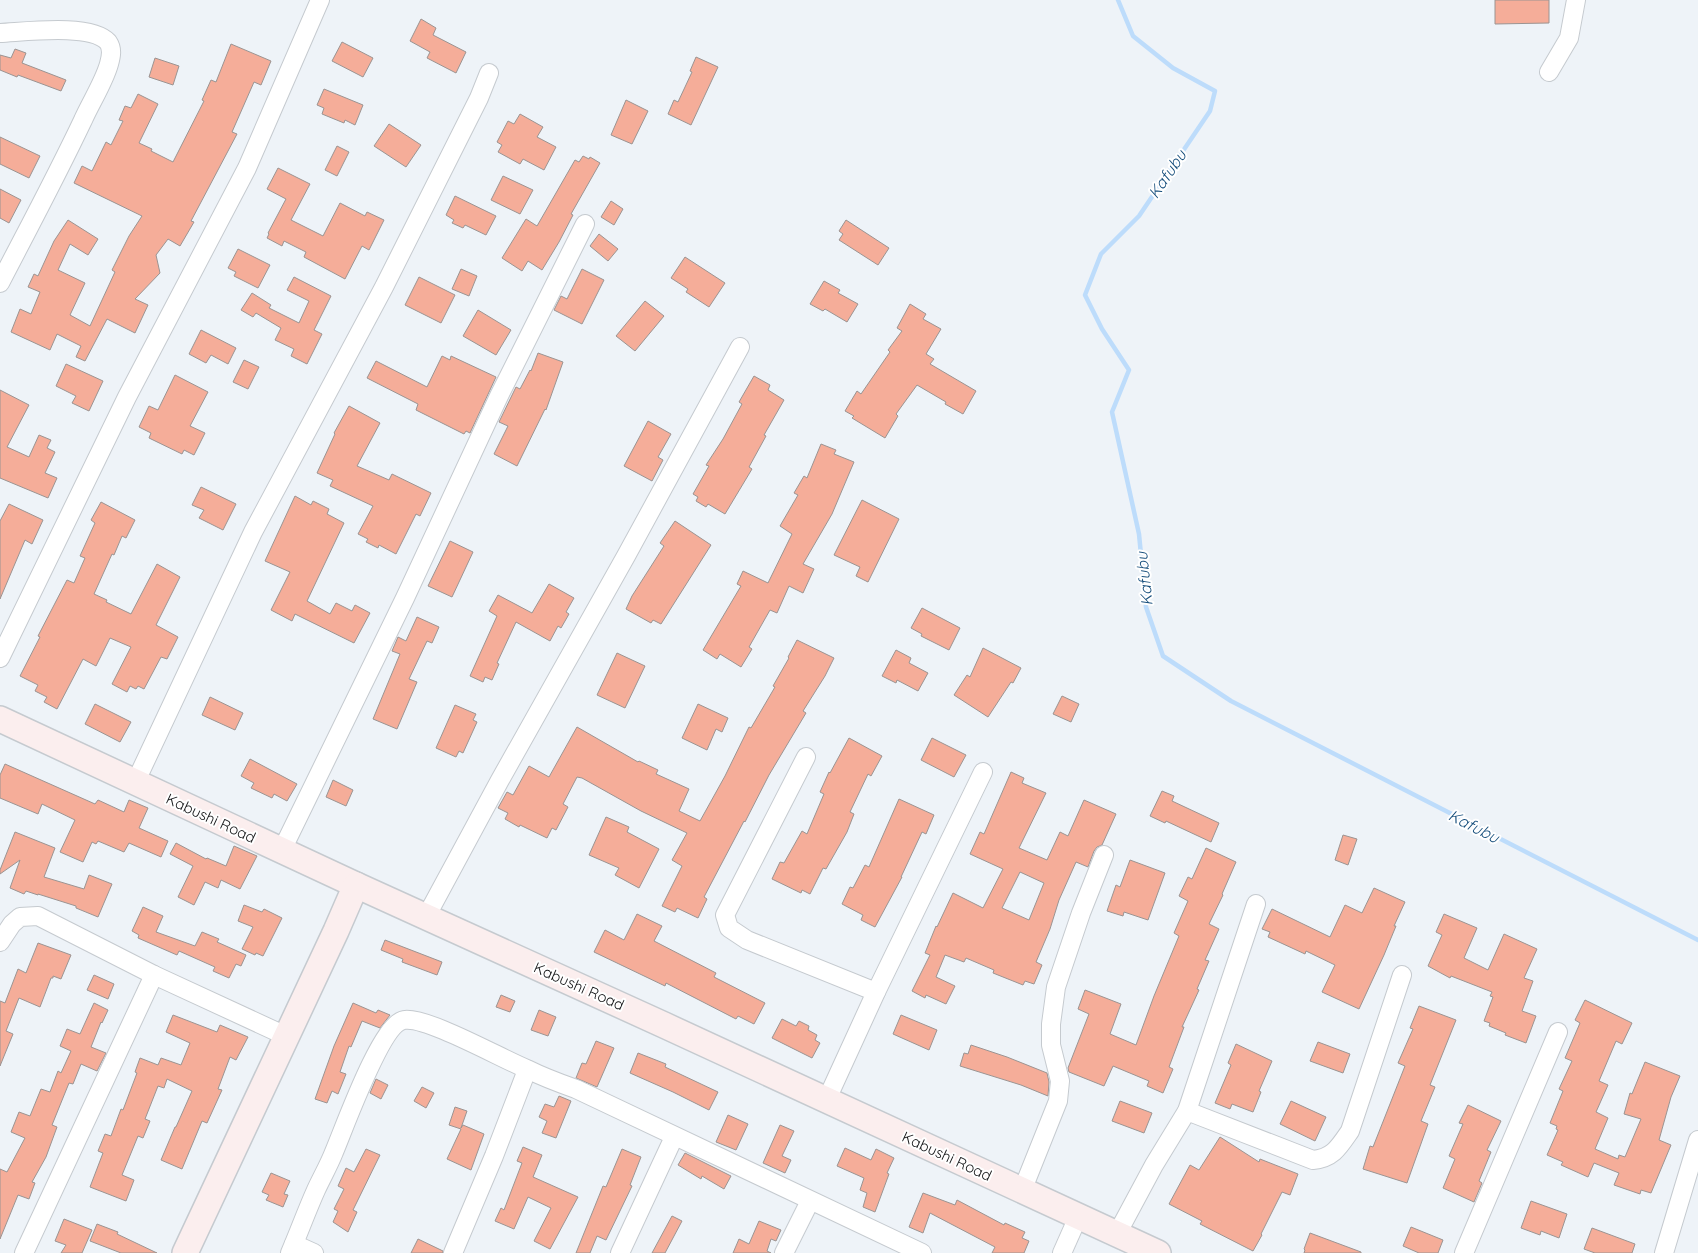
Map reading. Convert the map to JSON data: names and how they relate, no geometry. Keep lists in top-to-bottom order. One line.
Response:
{"streets":{"main road":["Kabushi Road"]},"water":["Kafubu"]}
